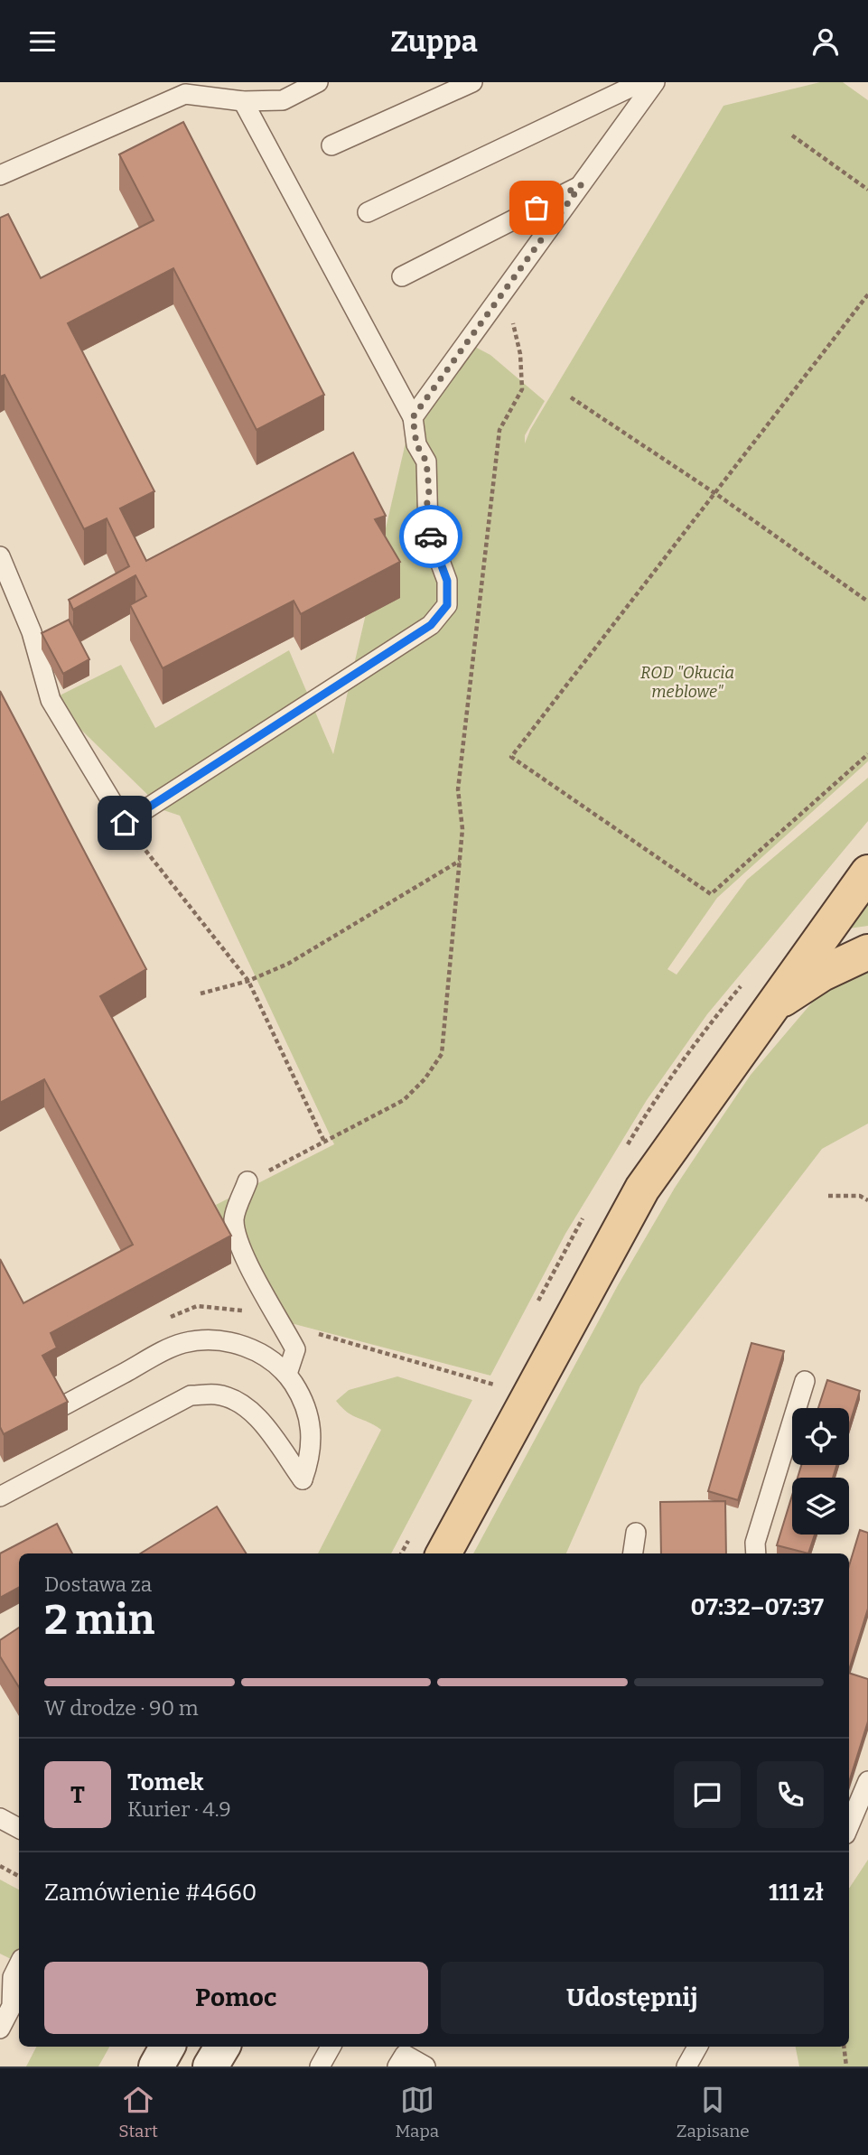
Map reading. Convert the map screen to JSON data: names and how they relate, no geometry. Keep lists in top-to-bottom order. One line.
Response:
{"parks":["ROD \"Okucia meblowe\""],"page":{"header":"Zuppa","heading":["2 min","Dostawa za","07:32–07:37"],"panel":["Tomek","Kurier · 4.9","Zamówienie #4660","111 zł"],"bar":"W drodze · 90 m","round":"T","buttons":["Pomoc","Udostępnij"],"tabs":["Start","Mapa","Zapisane"]}}
